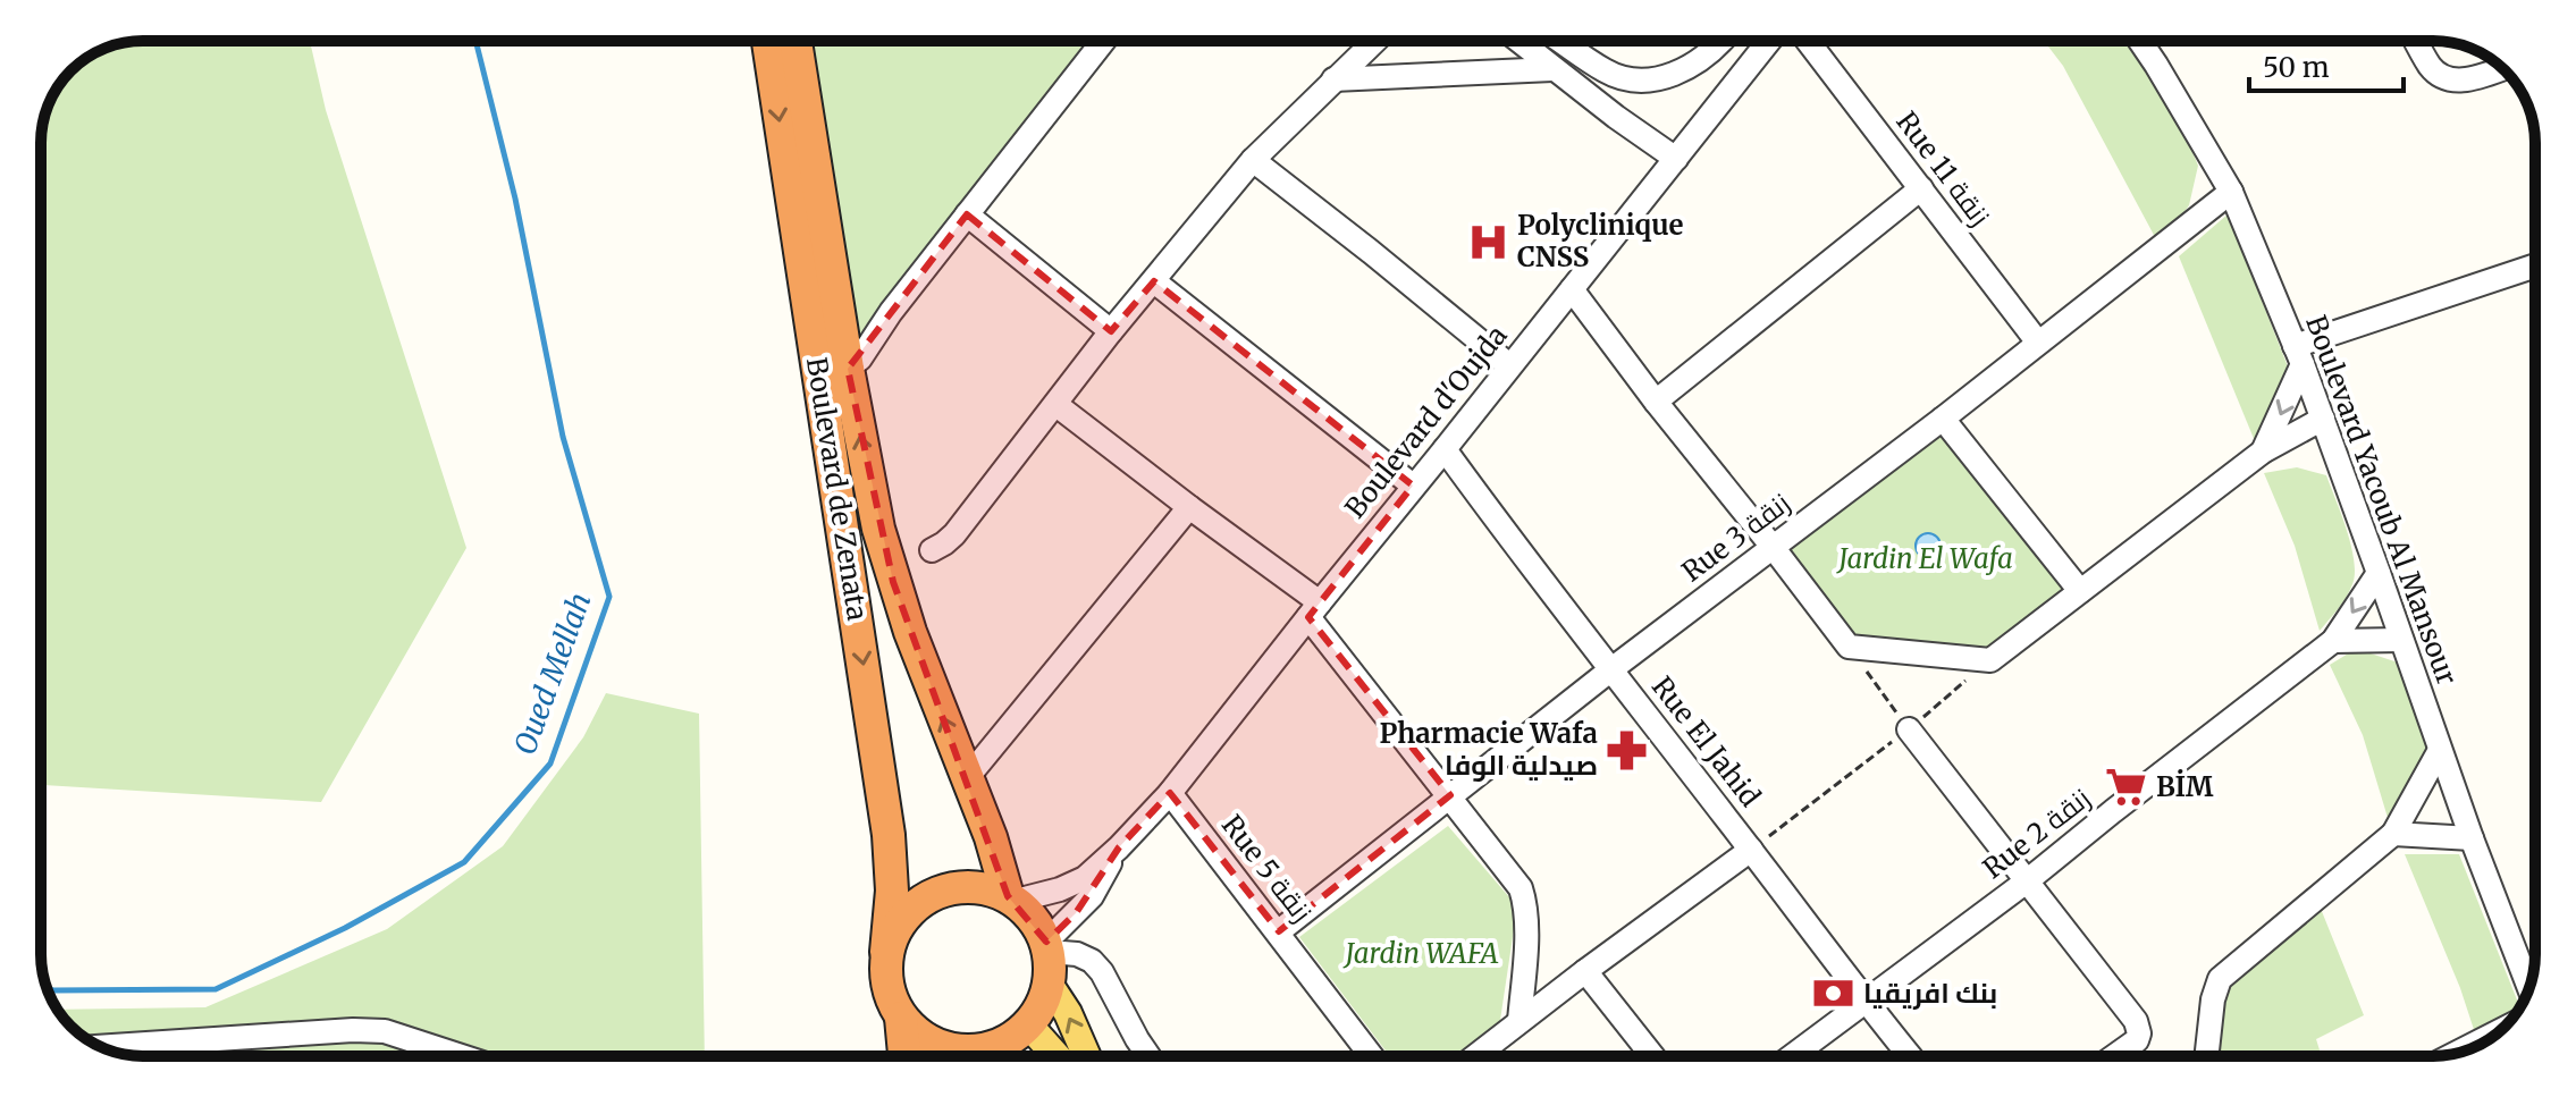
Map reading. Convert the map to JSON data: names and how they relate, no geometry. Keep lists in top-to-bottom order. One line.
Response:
{"streets":{"highway":["Boulevard de Zenata"],"street":["Rue 11 زنقة","Boulevard d'Oujda","Boulevard Yacoub Al Mansour","Rue 3 زنقة","Rue El Jahid","Rue 2 زنقة","Rue 5 زنقة"]},"crossings":[["Rue 11 زنقة","Rue 3 زنقة"],["Boulevard d'Oujda","Boulevard de Zenata"],["Boulevard d'Oujda","Rue El Jahid"],["Boulevard d'Oujda","Rue 5 زنقة"],["Boulevard Yacoub Al Mansour","Rue 3 زنقة"],["Boulevard Yacoub Al Mansour","Rue 2 زنقة"],["Rue 3 زنقة","Rue El Jahid"],["Rue 3 زنقة","Rue 5 زنقة"],["Rue El Jahid","Rue 2 زنقة"]],"water":["Oued Mellah"],"parks":["Jardin El Wafa","Jardin WAFA"],"places":{"hospital":["Polyclinique CNSS"],"pharmacy":["Pharmacie Wafa صيدلية الوفا"],"supermarket":["BİM"],"bank":["بنك افريقيا"]},"scale_bar":"50 m"}
